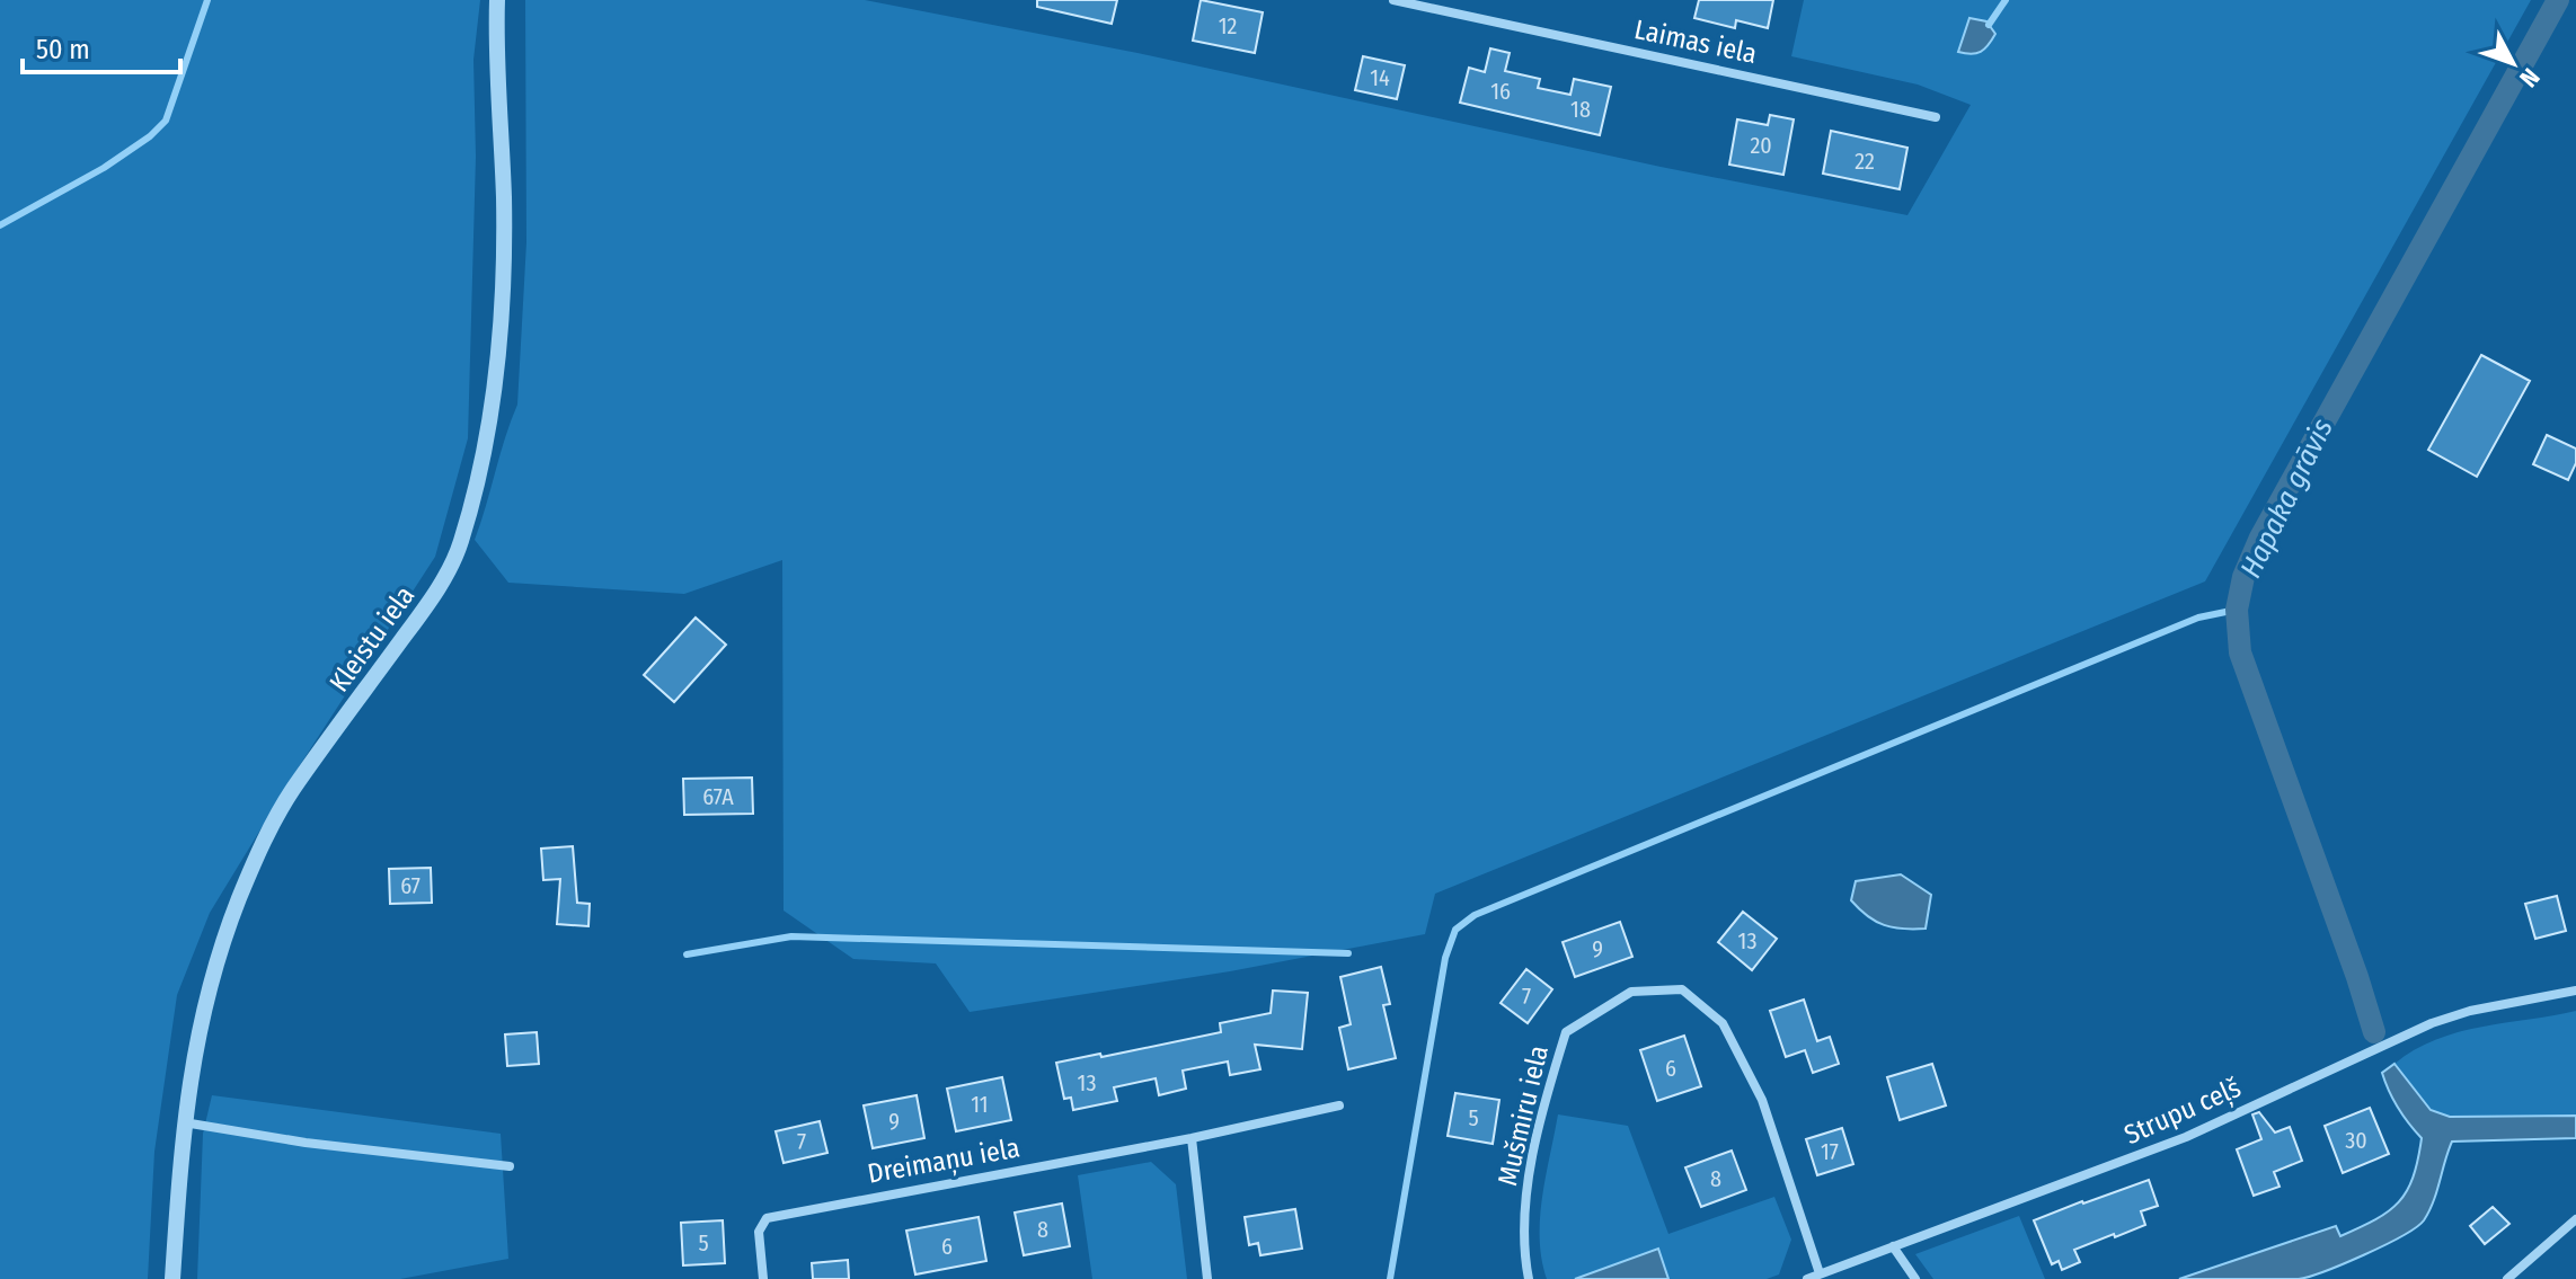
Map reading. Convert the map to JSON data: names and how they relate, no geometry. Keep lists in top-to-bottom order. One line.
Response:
{"streets":{"street":["Laimas iela","Kleistu iela","Strupu ceļš","Mušmiru iela","Dreimaņu iela"]},"crossings":[["Strupu ceļš","Mušmiru iela"]],"water":["Hapaka grāvis"],"house_numbers":["12","14","16","18","20","22","67A","67","13","9","7","6","13","11","5","9","30","7","17","8","8","5","6"],"scale_bar":"50 m","north":"bottom right"}
